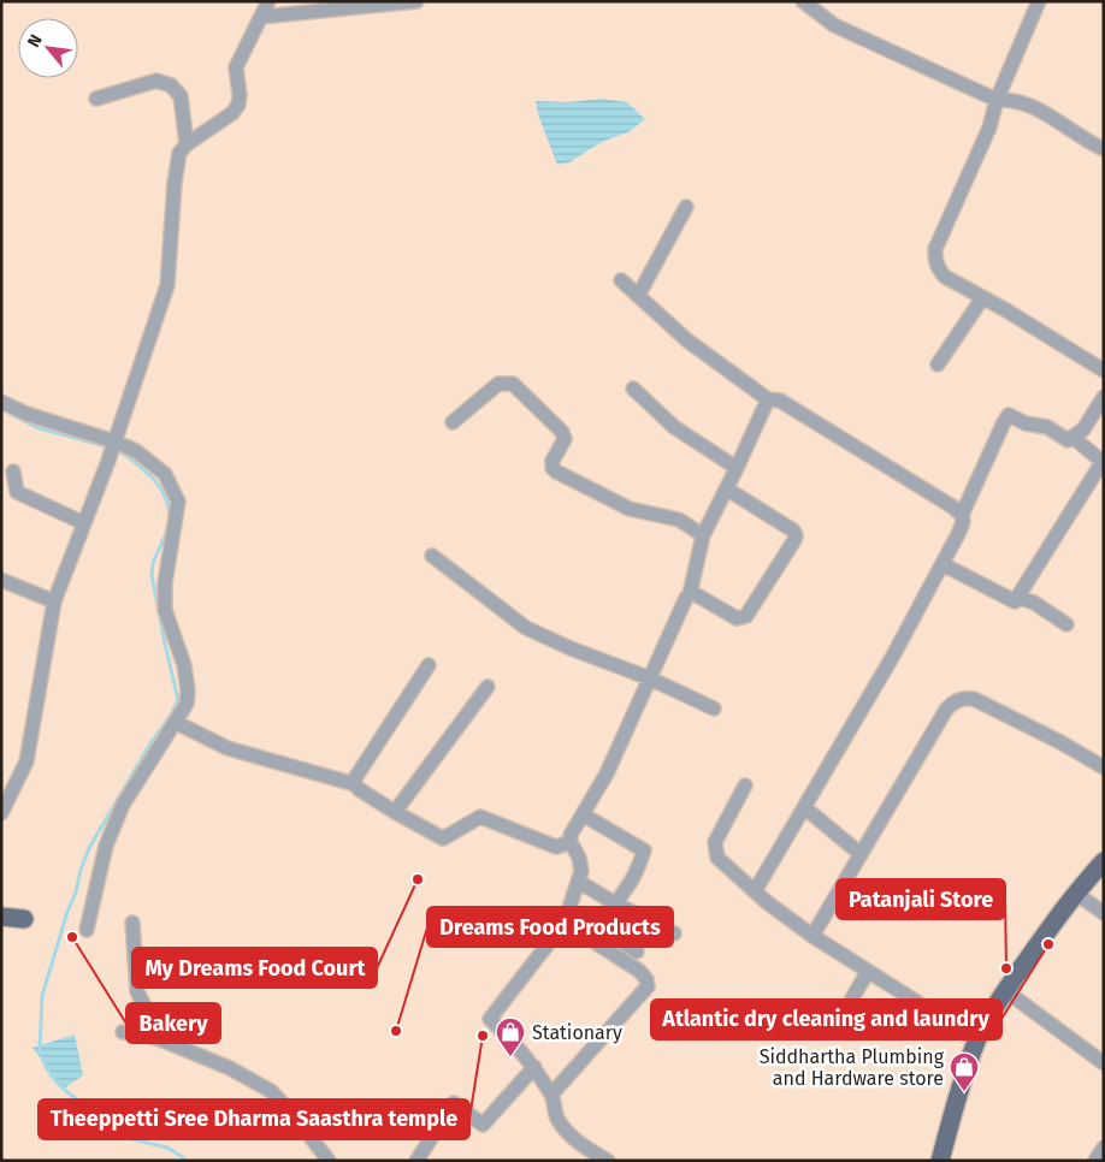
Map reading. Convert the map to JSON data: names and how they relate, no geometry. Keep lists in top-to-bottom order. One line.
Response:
{"places":{"other":["My Dreams Food Court","Bakery","Atlantic dry cleaning and laundry","Patanjali Store","Dreams Food Products","Theeppetti Sree Dharma Saasthra temple"],"shop":["Stationary","Siddhartha Plumbing and Hardware store"]},"north":"top left"}
